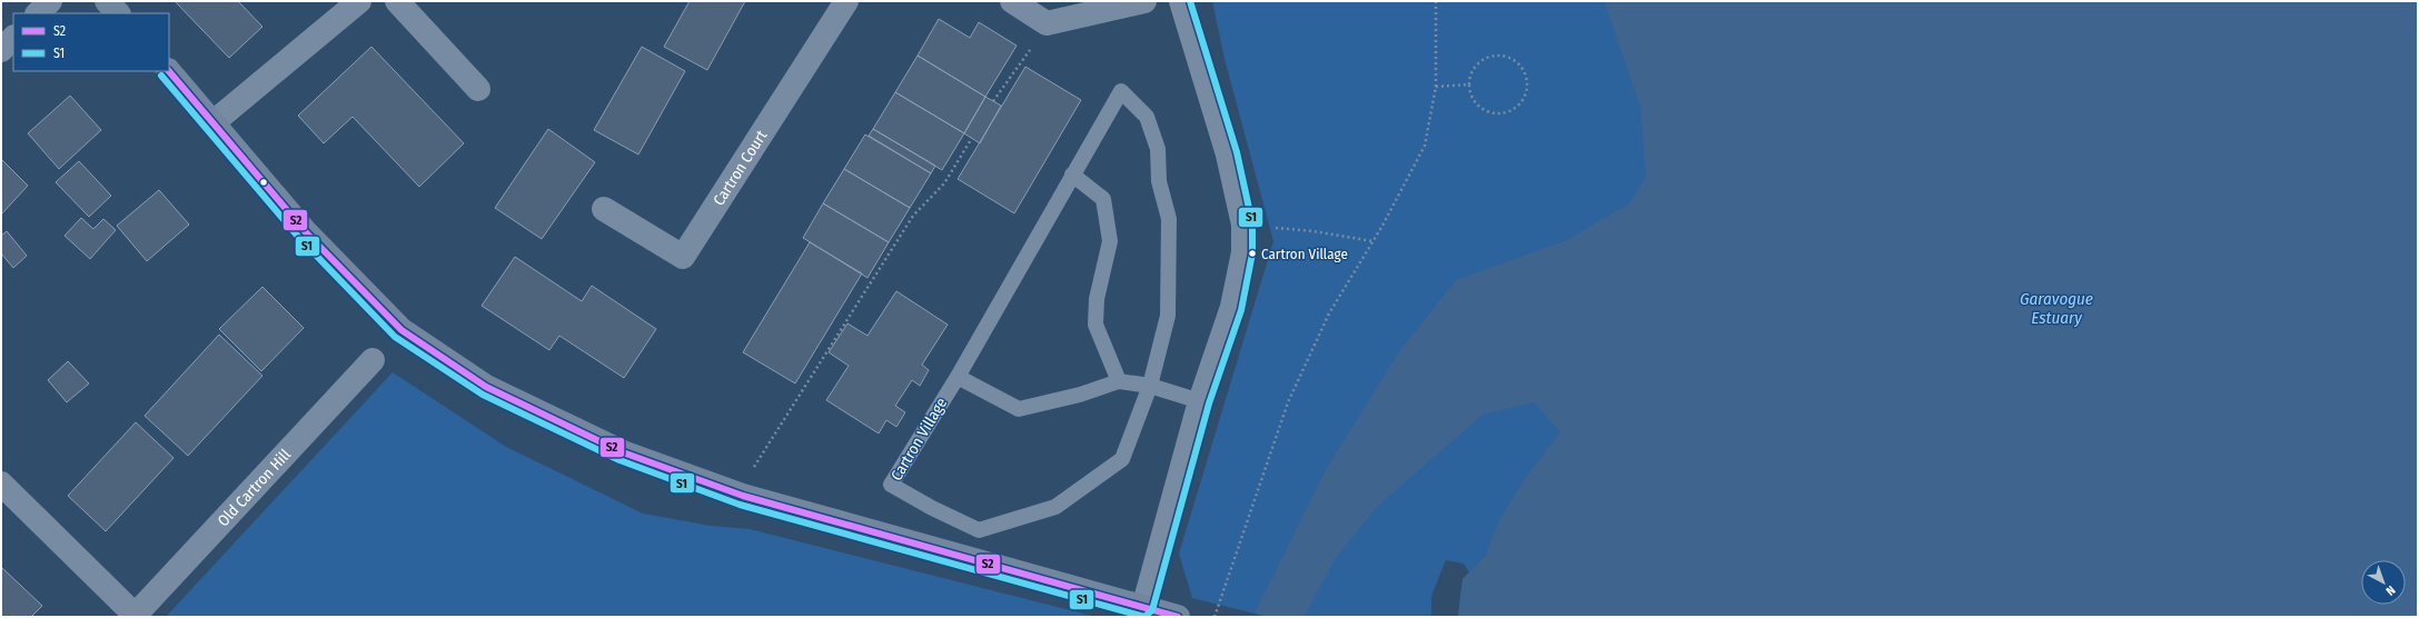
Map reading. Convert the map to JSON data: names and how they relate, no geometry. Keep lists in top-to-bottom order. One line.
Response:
{"streets":{"street":["Cartron Court","Old Cartron Hill"],"lane":["Cartron Village"]},"water":["Garavogue Estuary"],"places":["Cartron Village"],"lines":["transit line S1","transit line S2"],"legend":["S2","S1"],"north":"bottom right"}
